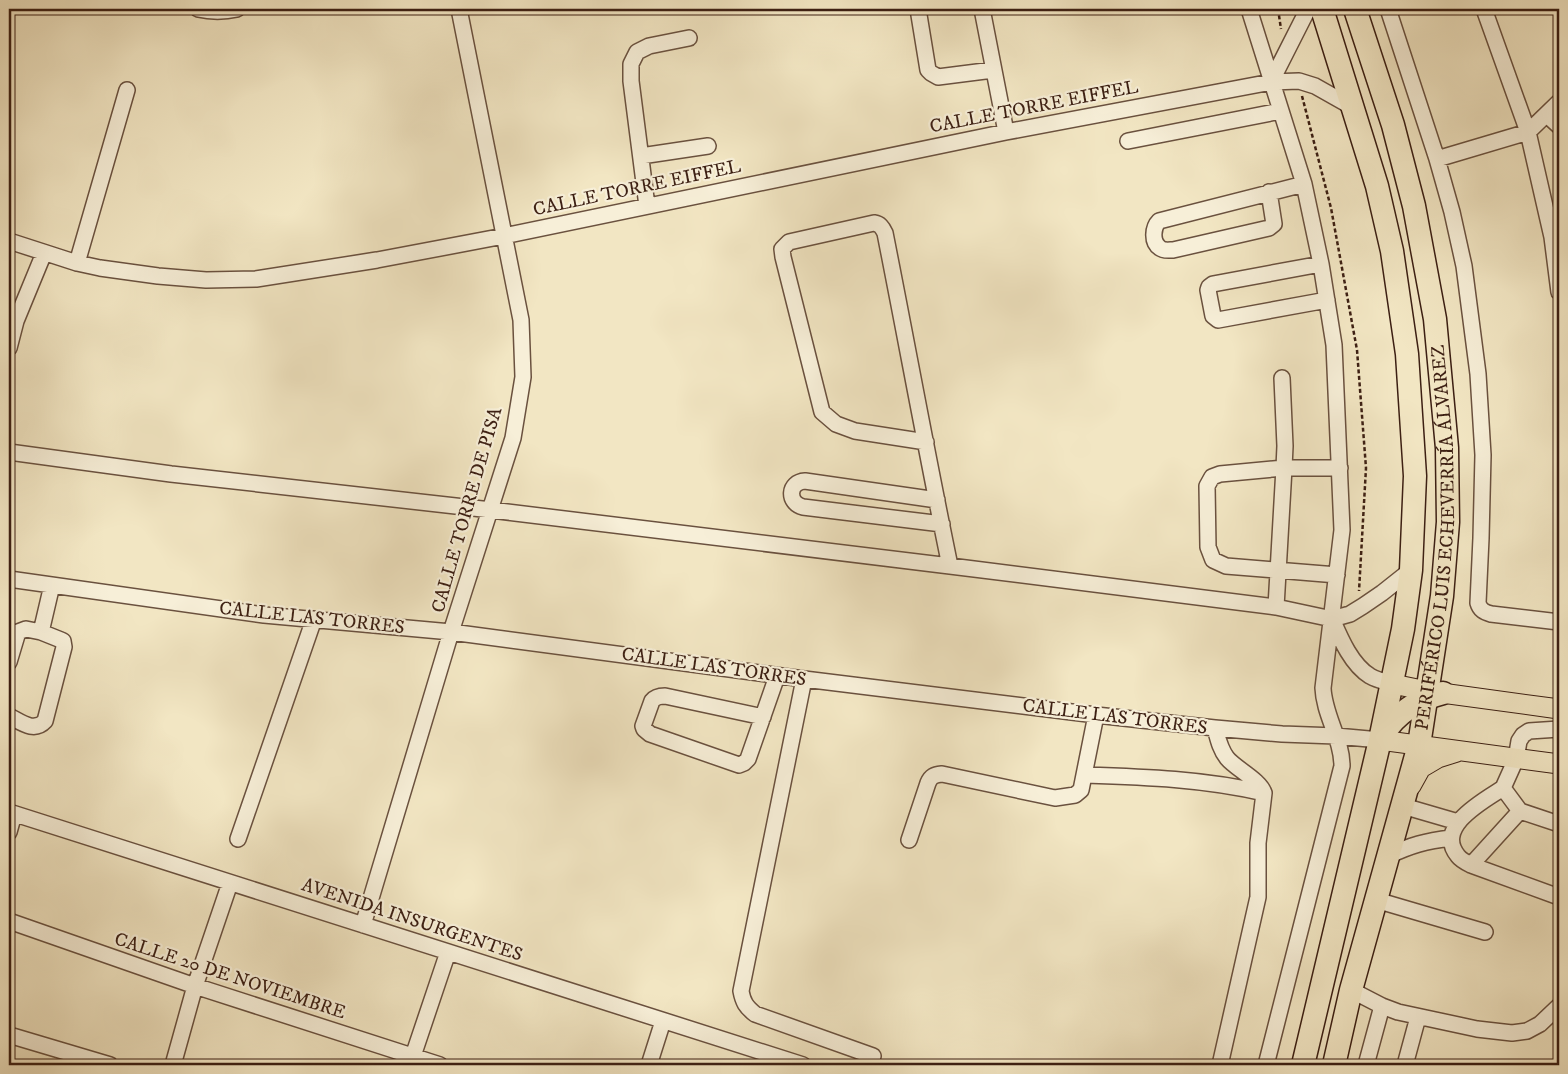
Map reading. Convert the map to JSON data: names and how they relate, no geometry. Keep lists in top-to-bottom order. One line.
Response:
{"streets":{"highway":["PERIFÉRICO LUIS ECHEVERRÍA ÁLVAREZ"],"main road":["CALLE LAS TORRES"],"street":["CALLE TORRE EIFFEL","CALLE TORRE DE PISA","AVENIDA INSURGENTES","CALLE 20 DE NOVIEMBRE"]},"crossings":[["CALLE TORRE EIFFEL","CALLE TORRE DE PISA"],["CALLE TORRE EIFFEL","PERIFÉRICO LUIS ECHEVERRÍA ÁLVAREZ"],["CALLE TORRE DE PISA","CALLE LAS TORRES"],["CALLE TORRE DE PISA","AVENIDA INSURGENTES"],["PERIFÉRICO LUIS ECHEVERRÍA ÁLVAREZ","CALLE LAS TORRES"]]}
